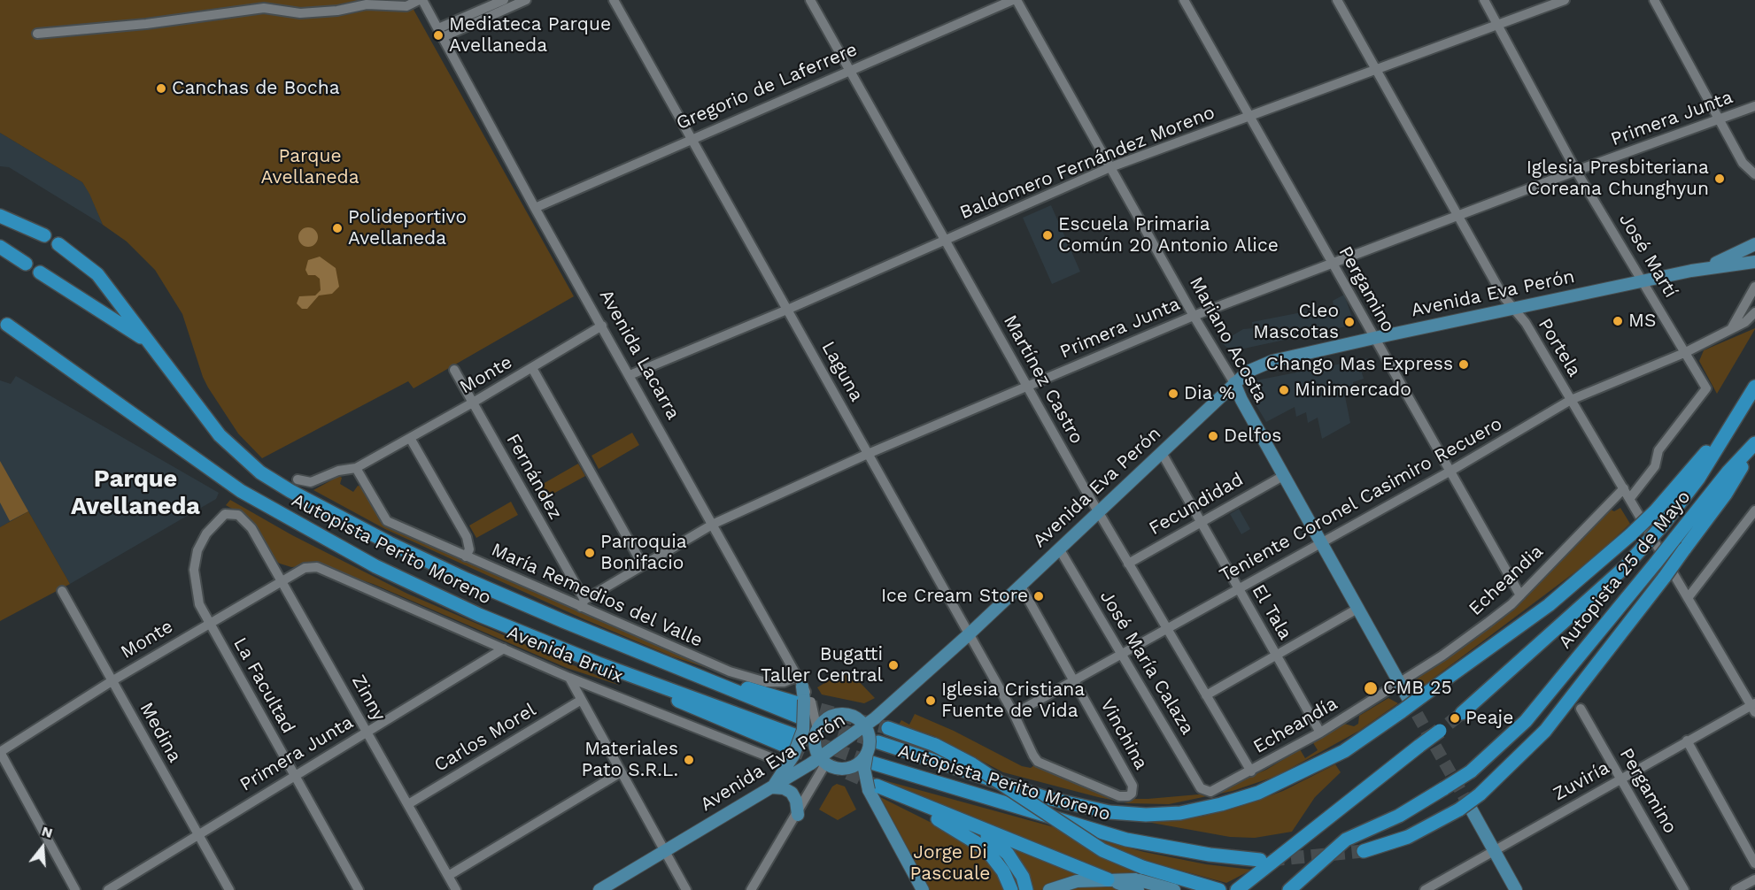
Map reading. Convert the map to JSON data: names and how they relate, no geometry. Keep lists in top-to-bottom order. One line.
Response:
{"streets":{"highway":["Autopista Perito Moreno","Autopista 25 de Mayo"],"main road":["Avenida Eva Perón","Mariano Acosta"],"street":["Gregorio de Laferrere","Primera Junta","Baldomero Fernández Moreno","José Martí","Pergamino","Portela","Avenida Lacarra","Laguna","Monte","Martínez Castro","Fernández","Teniente Coronel Casimiro Recuero","Fecundidad","Echeandia","María Remedios del Valle","El Tala","Avenida Bruix","José María Calaza","La Facultad","Zinny","Echeandía","Medina","Vinchina","Carlos Morel","Zuviría"]},"crossings":[["Gregorio de Laferrere","Mariano Acosta"],["Gregorio de Laferrere","Avenida Lacarra"],["Gregorio de Laferrere","Laguna"],["Gregorio de Laferrere","Martínez Castro"],["Primera Junta","José Martí"],["Primera Junta","Pergamino"],["Primera Junta","Mariano Acosta"],["Primera Junta","Portela"],["Primera Junta","Avenida Lacarra"],["Primera Junta","Laguna"],["Primera Junta","Martínez Castro"],["Primera Junta","Fernández"],["Primera Junta","María Remedios del Valle"],["Primera Junta","Avenida Bruix"],["Primera Junta","La Facultad"],["Primera Junta","Zinny"],["Primera Junta","Medina"],["Baldomero Fernández Moreno","José Martí"],["Baldomero Fernández Moreno","Pergamino"],["Baldomero Fernández Moreno","Mariano Acosta"],["Baldomero Fernández Moreno","Portela"],["Baldomero Fernández Moreno","Avenida Lacarra"],["Baldomero Fernández Moreno","Laguna"],["Baldomero Fernández Moreno","Martínez Castro"],["José Martí","Avenida Eva Perón"],["José Martí","Portela"],["José Martí","Teniente Coronel Casimiro Recuero"],["Pergamino","Avenida Eva Perón"],["Pergamino","Teniente Coronel Casimiro Recuero"],["Pergamino","Echeandia"],["Pergamino","Zuviría"],["Avenida Eva Perón","Mariano Acosta"],["Avenida Eva Perón","Portela"],["Avenida Eva Perón","Laguna"],["Avenida Eva Perón","Martínez Castro"],["Avenida Eva Perón","El Tala"],["Avenida Eva Perón","José María Calaza"],["Avenida Eva Perón","Vinchina"],["Mariano Acosta","Teniente Coronel Casimiro Recuero"],["Mariano Acosta","Fecundidad"],["Mariano Acosta","Echeandia"],["Mariano Acosta","Echeandía"],["Portela","Teniente Coronel Casimiro Recuero"],["Portela","Echeandia"],["Portela","Zuviría"],["Avenida Lacarra","Monte"],["Avenida Lacarra","María Remedios del Valle"],["Laguna","Teniente Coronel Casimiro Recuero"],["Laguna","Vinchina"],["Monte","Fernández"],["Monte","María Remedios del Valle"],["Monte","Avenida Bruix"],["Monte","La Facultad"],["Monte","Zinny"],["Monte","Medina"],["Martínez Castro","Teniente Coronel Casimiro Recuero"],["Martínez Castro","Fecundidad"],["Martínez Castro","Echeandía"],["Fernández","María Remedios del Valle"],["Teniente Coronel Casimiro Recuero","El Tala"],["Teniente Coronel Casimiro Recuero","José María Calaza"],["Teniente Coronel Casimiro Recuero","Vinchina"],["Fecundidad","El Tala"],["Autopista Perito Moreno","Autopista 25 de Mayo"],["Echeandia","Echeandía"],["El Tala","Echeandía"],["José María Calaza","Echeandía"],["La Facultad","Zinny"],["Zinny","Carlos Morel"]],"districts":["Parque Avellaneda"],"parks":["Parque Avellaneda","Jorge Di Pascuale"],"places":["Mediateca Parque Avellaneda","Canchas de Bocha","Iglesia Presbiteriana Coreana Chunghyun","Polideportivo Avellaneda","Escuela Primaria Común 20 Antonio Alice","MS","Cleo Mascotas","Chango Mas Express","Minimercado","Dia %","Delfos","Parroquia Bonifacio","Ice Cream Store","Bugatti Taller Central","CMB 25","Iglesia Cristiana Fuente de Vida","Peaje","Materiales Pato S.R.L."],"north":"top"}
